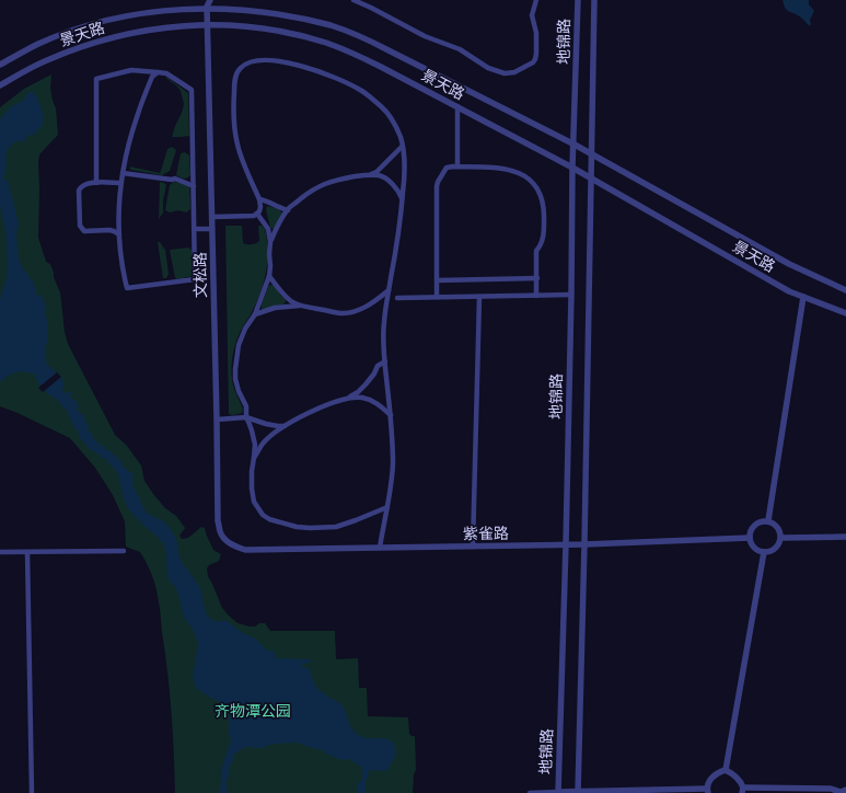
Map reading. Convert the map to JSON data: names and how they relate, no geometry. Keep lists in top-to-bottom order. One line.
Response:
{"streets":{"street":["景天路","地锦路","文松路","紫雀路"]},"crossings":[["景天路","地锦路"],["景天路","文松路"],["地锦路","紫雀路"],["文松路","紫雀路"]],"parks":["齐物潭公园"]}
